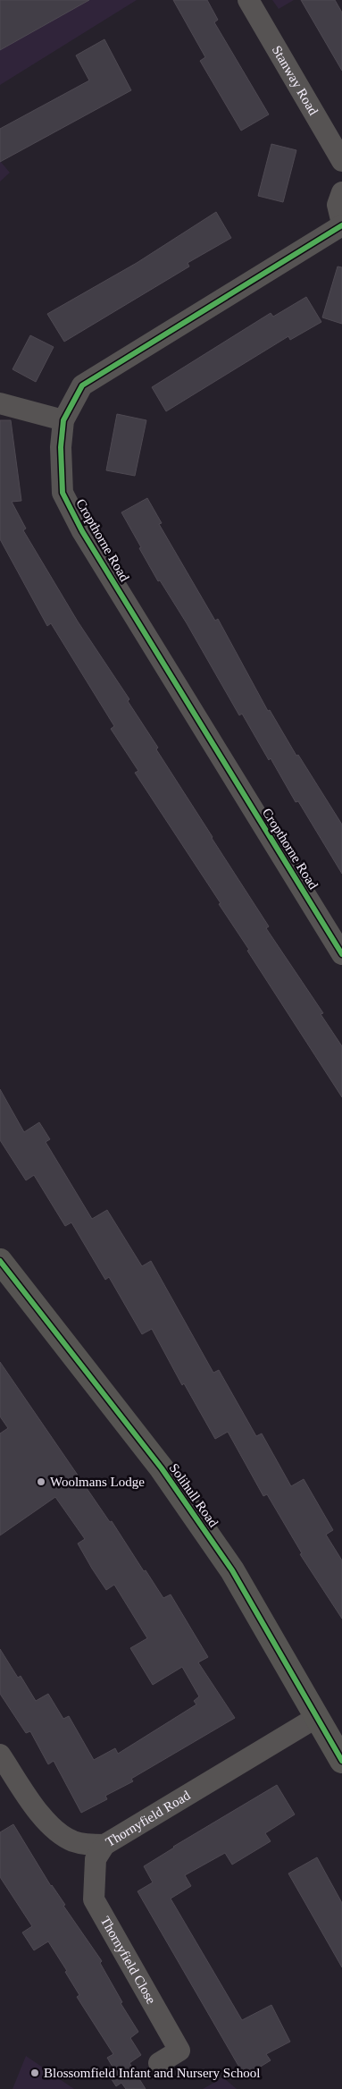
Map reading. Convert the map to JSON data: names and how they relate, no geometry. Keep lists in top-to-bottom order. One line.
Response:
{"streets":{"street":["Stanway Road","Cropthorne Road","Solihull Road","Thornyfield Road","Thornyfield Close"]},"crossings":[["Solihull Road","Thornyfield Road"],["Thornyfield Road","Thornyfield Close"]],"places":["Woolmans Lodge","Blossomfield Infant and Nursery School"]}
